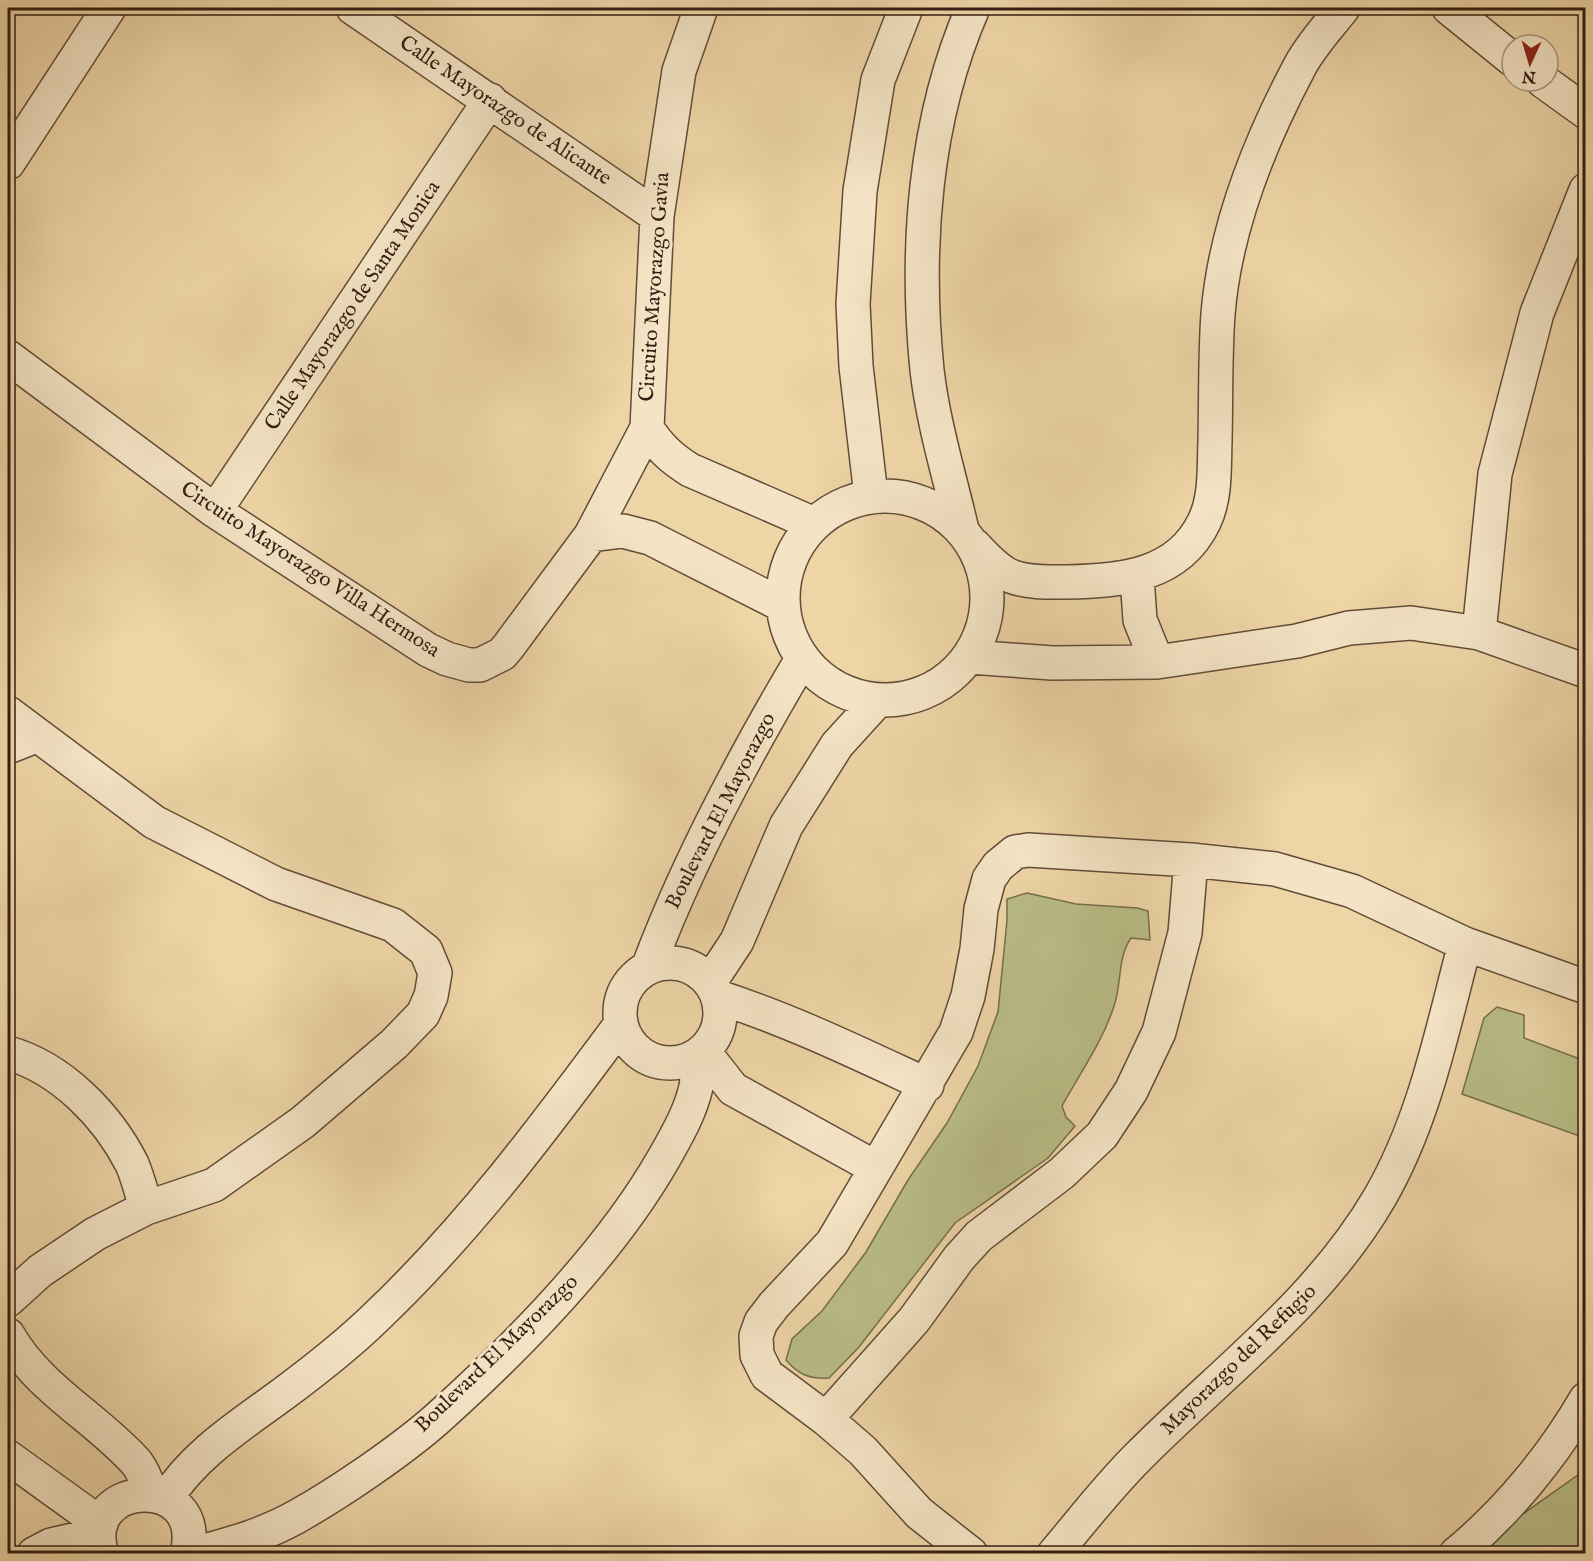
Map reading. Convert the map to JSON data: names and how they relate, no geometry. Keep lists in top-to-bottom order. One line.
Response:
{"streets":{"street":["Calle Mayorazgo de Alicante","Circuito Mayorazgo Gavia","Calle Mayorazgo de Santa Monica","Circuito Mayorazgo Villa Hermosa","Boulevard El Mayorazgo","Mayorazgo del Refugio"]},"crossings":[["Calle Mayorazgo de Alicante","Circuito Mayorazgo Gavia"],["Calle Mayorazgo de Alicante","Calle Mayorazgo de Santa Monica"],["Circuito Mayorazgo Gavia","Circuito Mayorazgo Villa Hermosa"],["Calle Mayorazgo de Santa Monica","Circuito Mayorazgo Villa Hermosa"]],"north":"bottom"}
